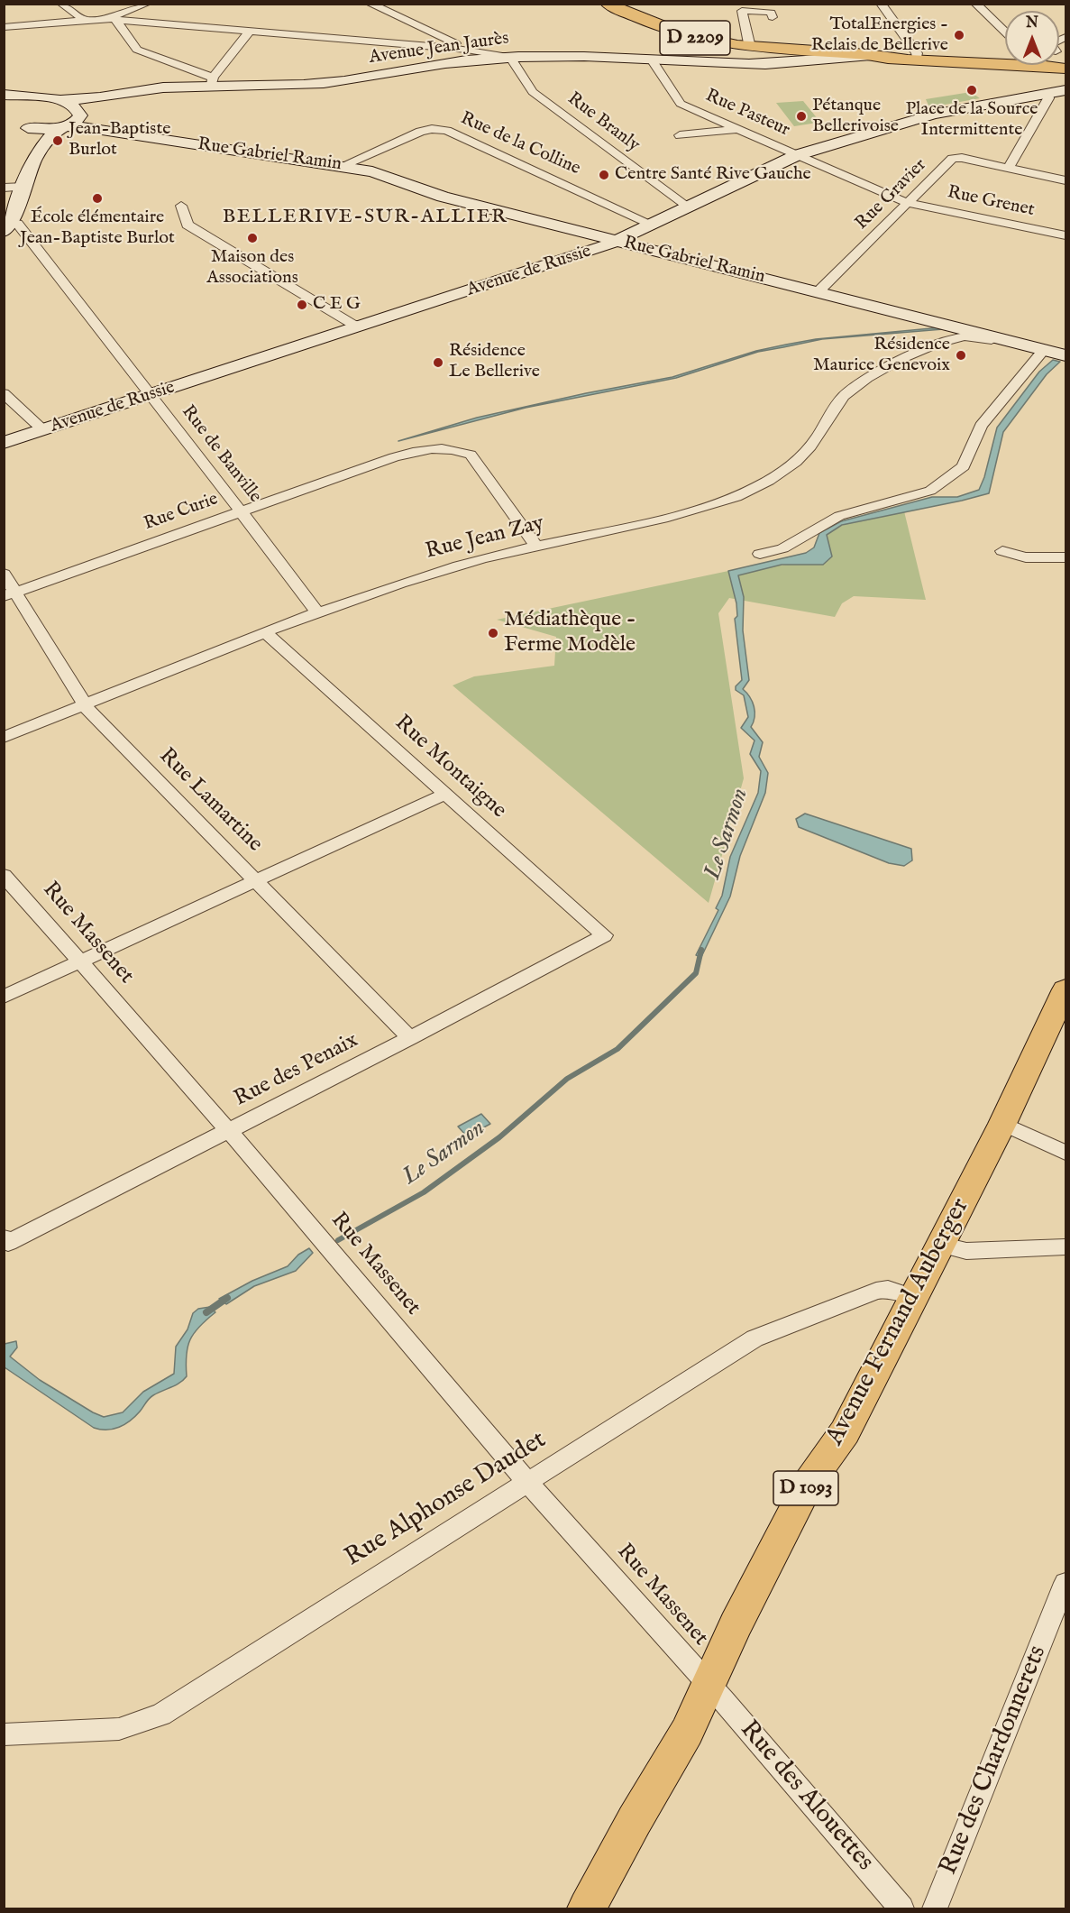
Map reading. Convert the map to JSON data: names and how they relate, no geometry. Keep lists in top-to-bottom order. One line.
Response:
{"streets":{"main road":["D 2209","Avenue Fernand Auberger","D 1093"],"street":["Avenue Jean Jaurès","Rue Pasteur","Rue Branly","Rue de la Colline","Rue Gabriel Ramin","Rue Gravier","Rue Grenet","Avenue de Russie","Rue de Banville","Rue Curie","Rue Jean Zay","Rue Montaigne","Rue Lamartine","Rue Massenet","Rue des Penaix","Rue Alphonse Daudet","Rue des Chardonnerets","Rue des Alouettes"]},"crossings":[["D 2209","Avenue Jean Jaurès"],["Avenue Jean Jaurès","Rue Pasteur"],["Avenue Jean Jaurès","Rue Branly"],["Rue Pasteur","Rue Gravier"],["Rue Pasteur","Rue Grenet"],["Rue Pasteur","Avenue de Russie"],["Rue Branly","Avenue de Russie"],["Rue de la Colline","Rue Gabriel Ramin"],["Rue de la Colline","Avenue de Russie"],["Rue Gabriel Ramin","Rue Gravier"],["Rue Gabriel Ramin","Avenue de Russie"],["Rue Gabriel Ramin","Rue Jean Zay"],["Rue Gravier","Rue Grenet"],["Avenue de Russie","Rue de Banville"],["Rue de Banville","Rue Curie"],["Rue de Banville","Rue Jean Zay"],["Rue Curie","Rue Jean Zay"],["Rue Curie","Rue Lamartine"],["Rue Jean Zay","Rue Montaigne"],["Rue Jean Zay","Rue Lamartine"],["Rue Montaigne","Rue des Penaix"],["Rue Lamartine","Rue des Penaix"],["Rue Massenet","Rue des Penaix"],["Rue Massenet","Avenue Fernand Auberger"],["Rue Massenet","Rue Alphonse Daudet"],["Rue Massenet","Rue des Alouettes"],["Avenue Fernand Auberger","Rue Alphonse Daudet"],["Avenue Fernand Auberger","Rue des Alouettes"]],"districts":["BELLERIVE-SUR-ALLIER"],"water":["Le Sarmon"],"places":["TotalEnergies - Relais de Bellerive","Place de la Source Intermittente","Pétanque Bellerivoise","Jean-Baptiste Burlot","Centre Santé Rive Gauche","École élémentaire Jean-Baptiste Burlot","Maison des Associations","C E G","Résidence Maurice Genevoix","Résidence Le Bellerive","Médiathèque - Ferme Modèle"],"north":"top"}
